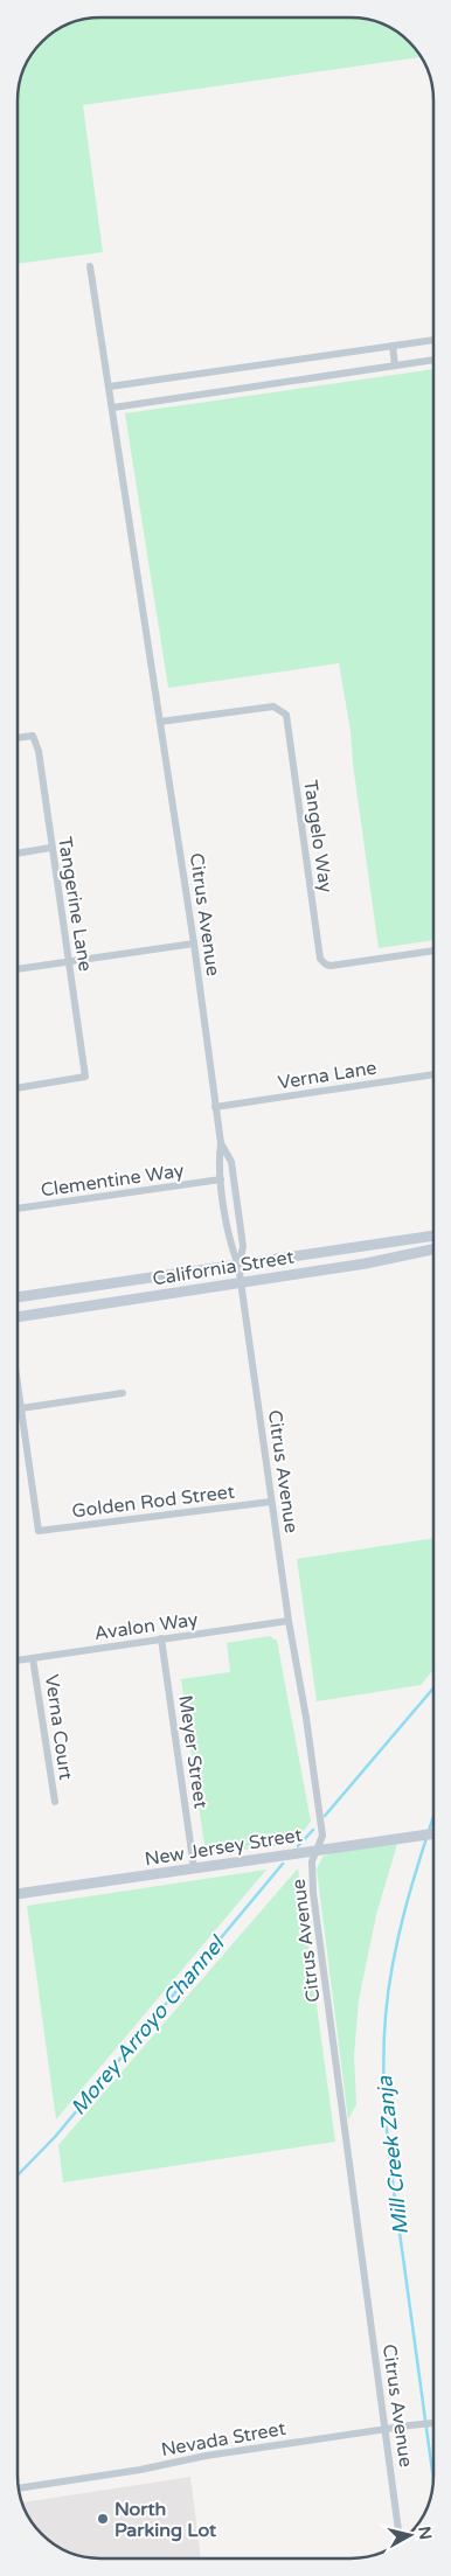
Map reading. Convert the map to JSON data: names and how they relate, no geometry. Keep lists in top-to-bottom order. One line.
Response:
{"streets":{"main road":["California Street","New Jersey Street"],"street":["Tangelo Way","Tangerine Lane","Citrus Avenue","Verna Lane","Clementine Way","Golden Rod Street","Avalon Way","Verna Court","Meyer Street","Nevada Street"]},"crossings":[["Tangelo Way","Citrus Avenue"],["Citrus Avenue","Verna Lane"],["Citrus Avenue","Clementine Way"],["Citrus Avenue","California Street"],["Citrus Avenue","Golden Rod Street"],["Citrus Avenue","Avalon Way"],["Citrus Avenue","New Jersey Street"],["Citrus Avenue","Nevada Street"],["Avalon Way","Verna Court"],["Avalon Way","Meyer Street"],["Meyer Street","New Jersey Street"]],"water":["Morey Arroyo Channel","Mill Creek Zanja"],"places":["North Parking Lot"],"north":"right"}
